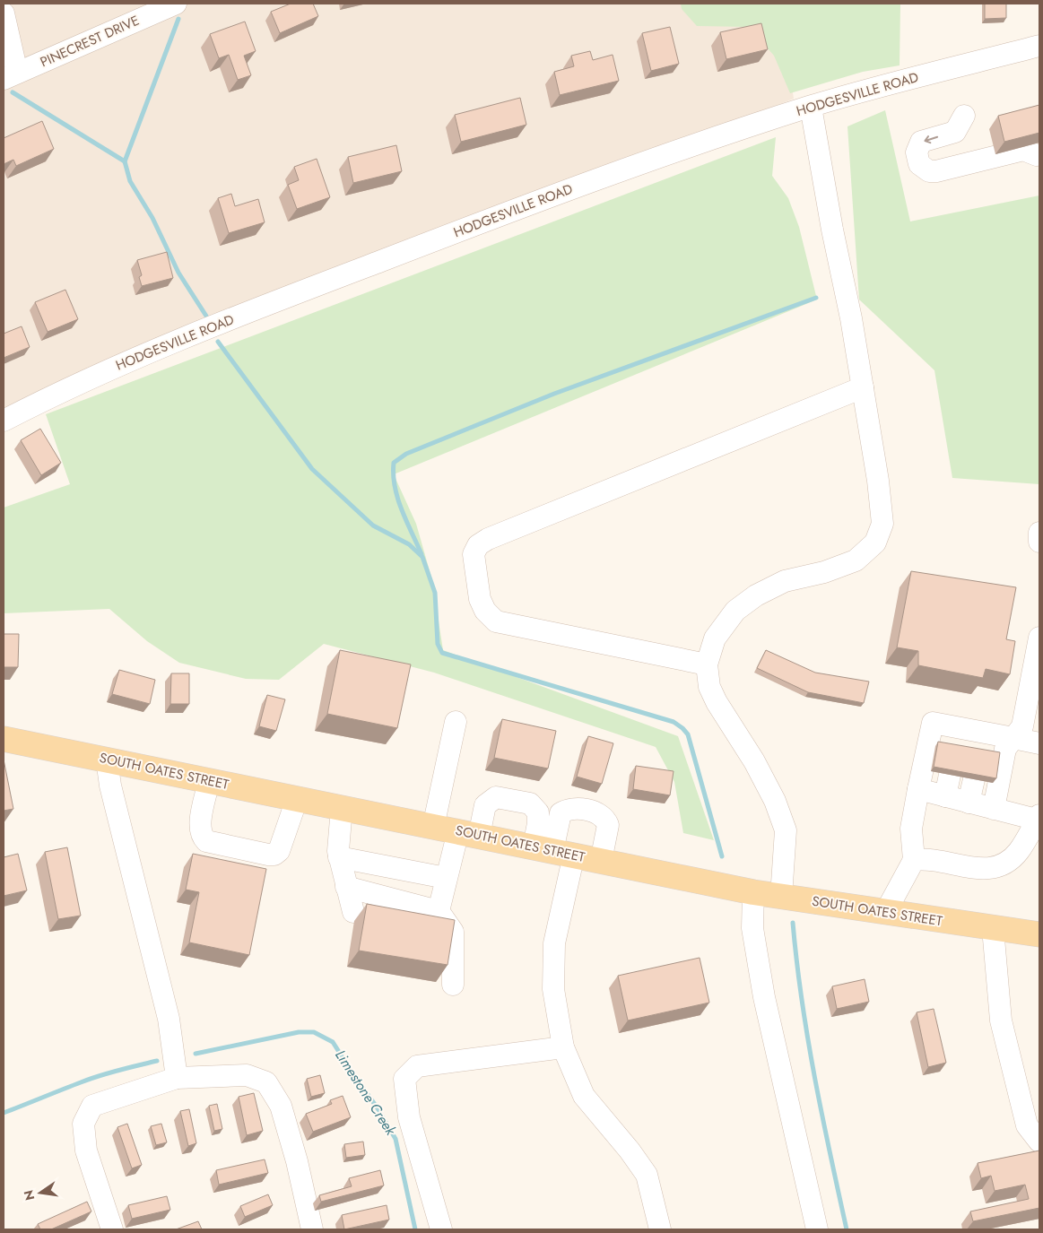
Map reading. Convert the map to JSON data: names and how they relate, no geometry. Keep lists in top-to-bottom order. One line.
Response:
{"streets":{"main road":["SOUTH OATES STREET"],"street":["PINECREST DRIVE","HODGESVILLE ROAD"]},"water":["Limestone Creek"],"north":"left"}
